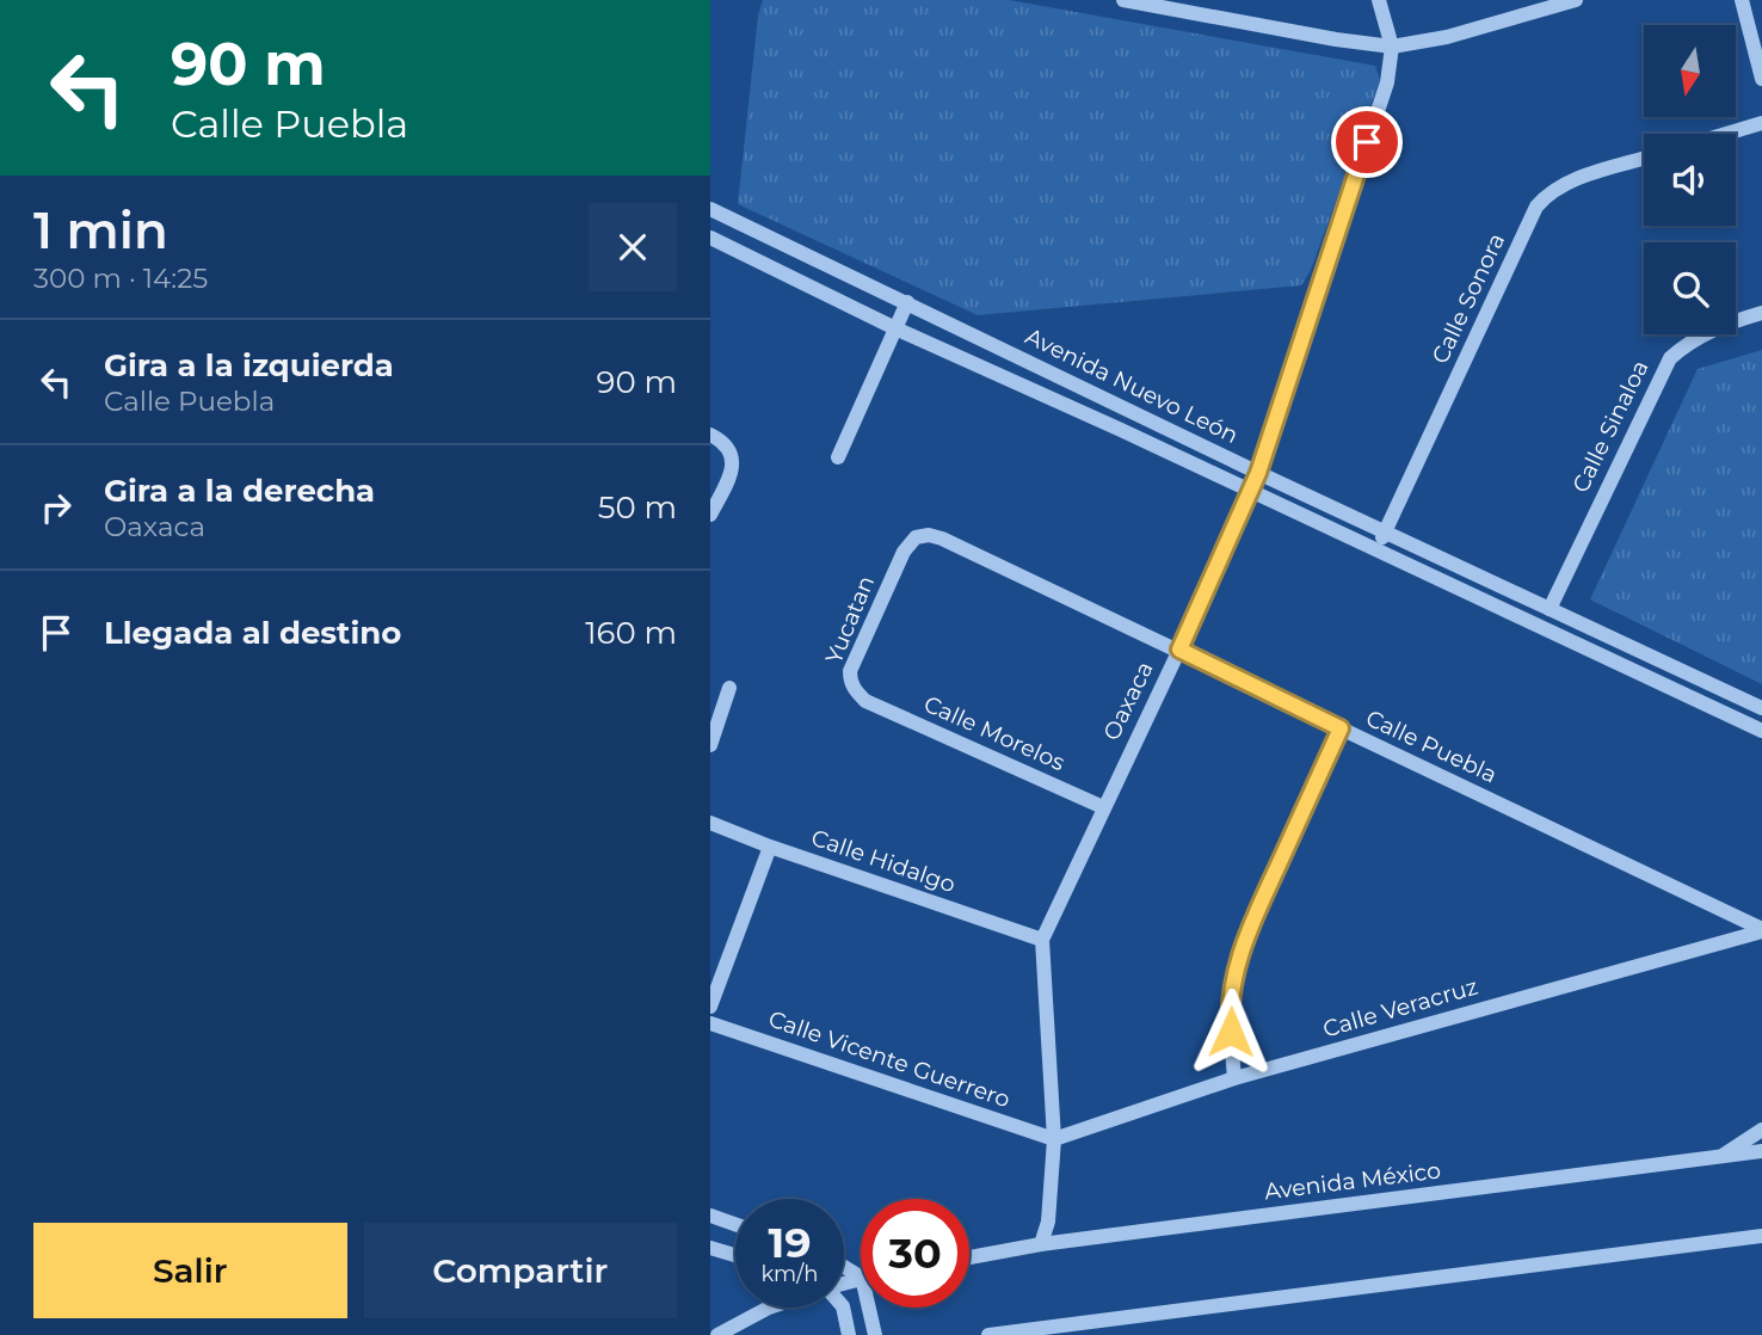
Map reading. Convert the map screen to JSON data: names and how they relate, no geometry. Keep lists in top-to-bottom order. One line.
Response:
{"streets":{"street":["Calle Sonora","Avenida Nuevo León","Calle Sinaloa","Yucatan","Oaxaca","Calle Morelos","Calle Puebla","Calle Hidalgo","Calle Veracruz","Calle Vicente Guerrero","Avenida México"]},"crossings":[["Calle Sonora","Avenida Nuevo León"],["Avenida Nuevo León","Calle Sinaloa"],["Avenida Nuevo León","Oaxaca"],["Yucatan","Calle Morelos"],["Yucatan","Calle Puebla"],["Oaxaca","Calle Morelos"],["Oaxaca","Calle Puebla"],["Oaxaca","Calle Hidalgo"],["Oaxaca","Calle Veracruz"],["Oaxaca","Calle Vicente Guerrero"],["Oaxaca","Avenida México"],["Calle Puebla","Calle Veracruz"],["Calle Veracruz","Calle Vicente Guerrero"]],"north":"bottom","page":{"turn":["90 m","Calle Puebla"],"heading":["1 min","300 m · 14:25"],"list":[{"name":"Gira a la izquierda","note":"Calle Puebla","value":"90 m"},{"name":"Gira a la derecha","note":"Oaxaca","value":"50 m"},{"name":"Llegada al destino","value":"160 m"}],"speed":"19 km/h","limit":"30","buttons":["Salir","Compartir"]}}
